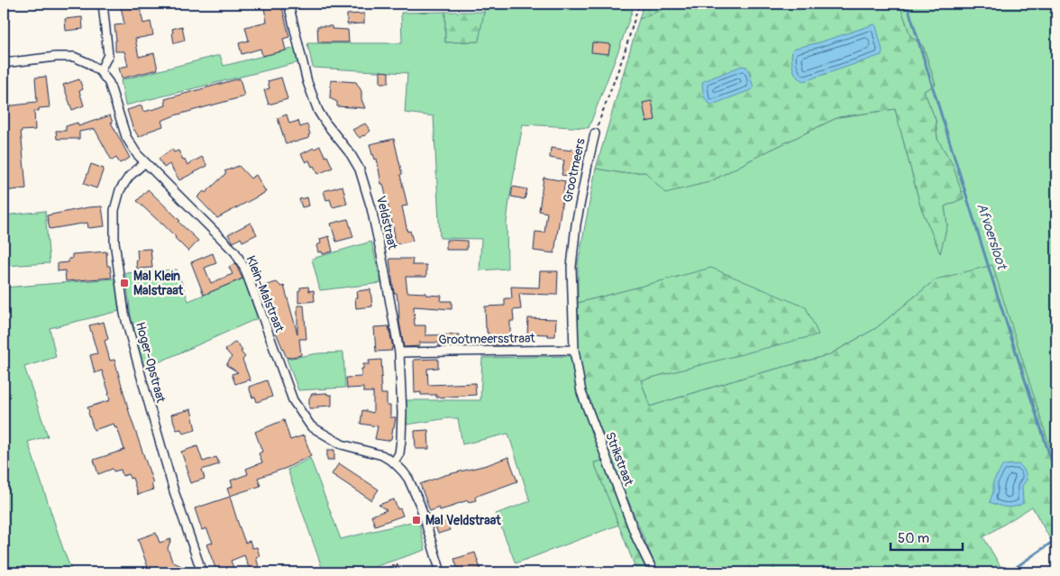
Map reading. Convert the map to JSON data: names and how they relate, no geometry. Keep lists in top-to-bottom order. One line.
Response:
{"streets":{"street":["Grootmeers","Veldstraat","Klein-Malstraat","Grootmeersstraat","Hoger-Opstraat","Strikstraat"]},"crossings":[["Grootmeers","Grootmeersstraat"],["Grootmeers","Strikstraat"],["Veldstraat","Klein-Malstraat"],["Veldstraat","Grootmeersstraat"],["Klein-Malstraat","Hoger-Opstraat"],["Grootmeersstraat","Strikstraat"]],"water":["Afvoersloot"],"places":{"transit":["Mal Klein Malstraat","Mal Veldstraat"]},"scale_bar":"50 m"}
